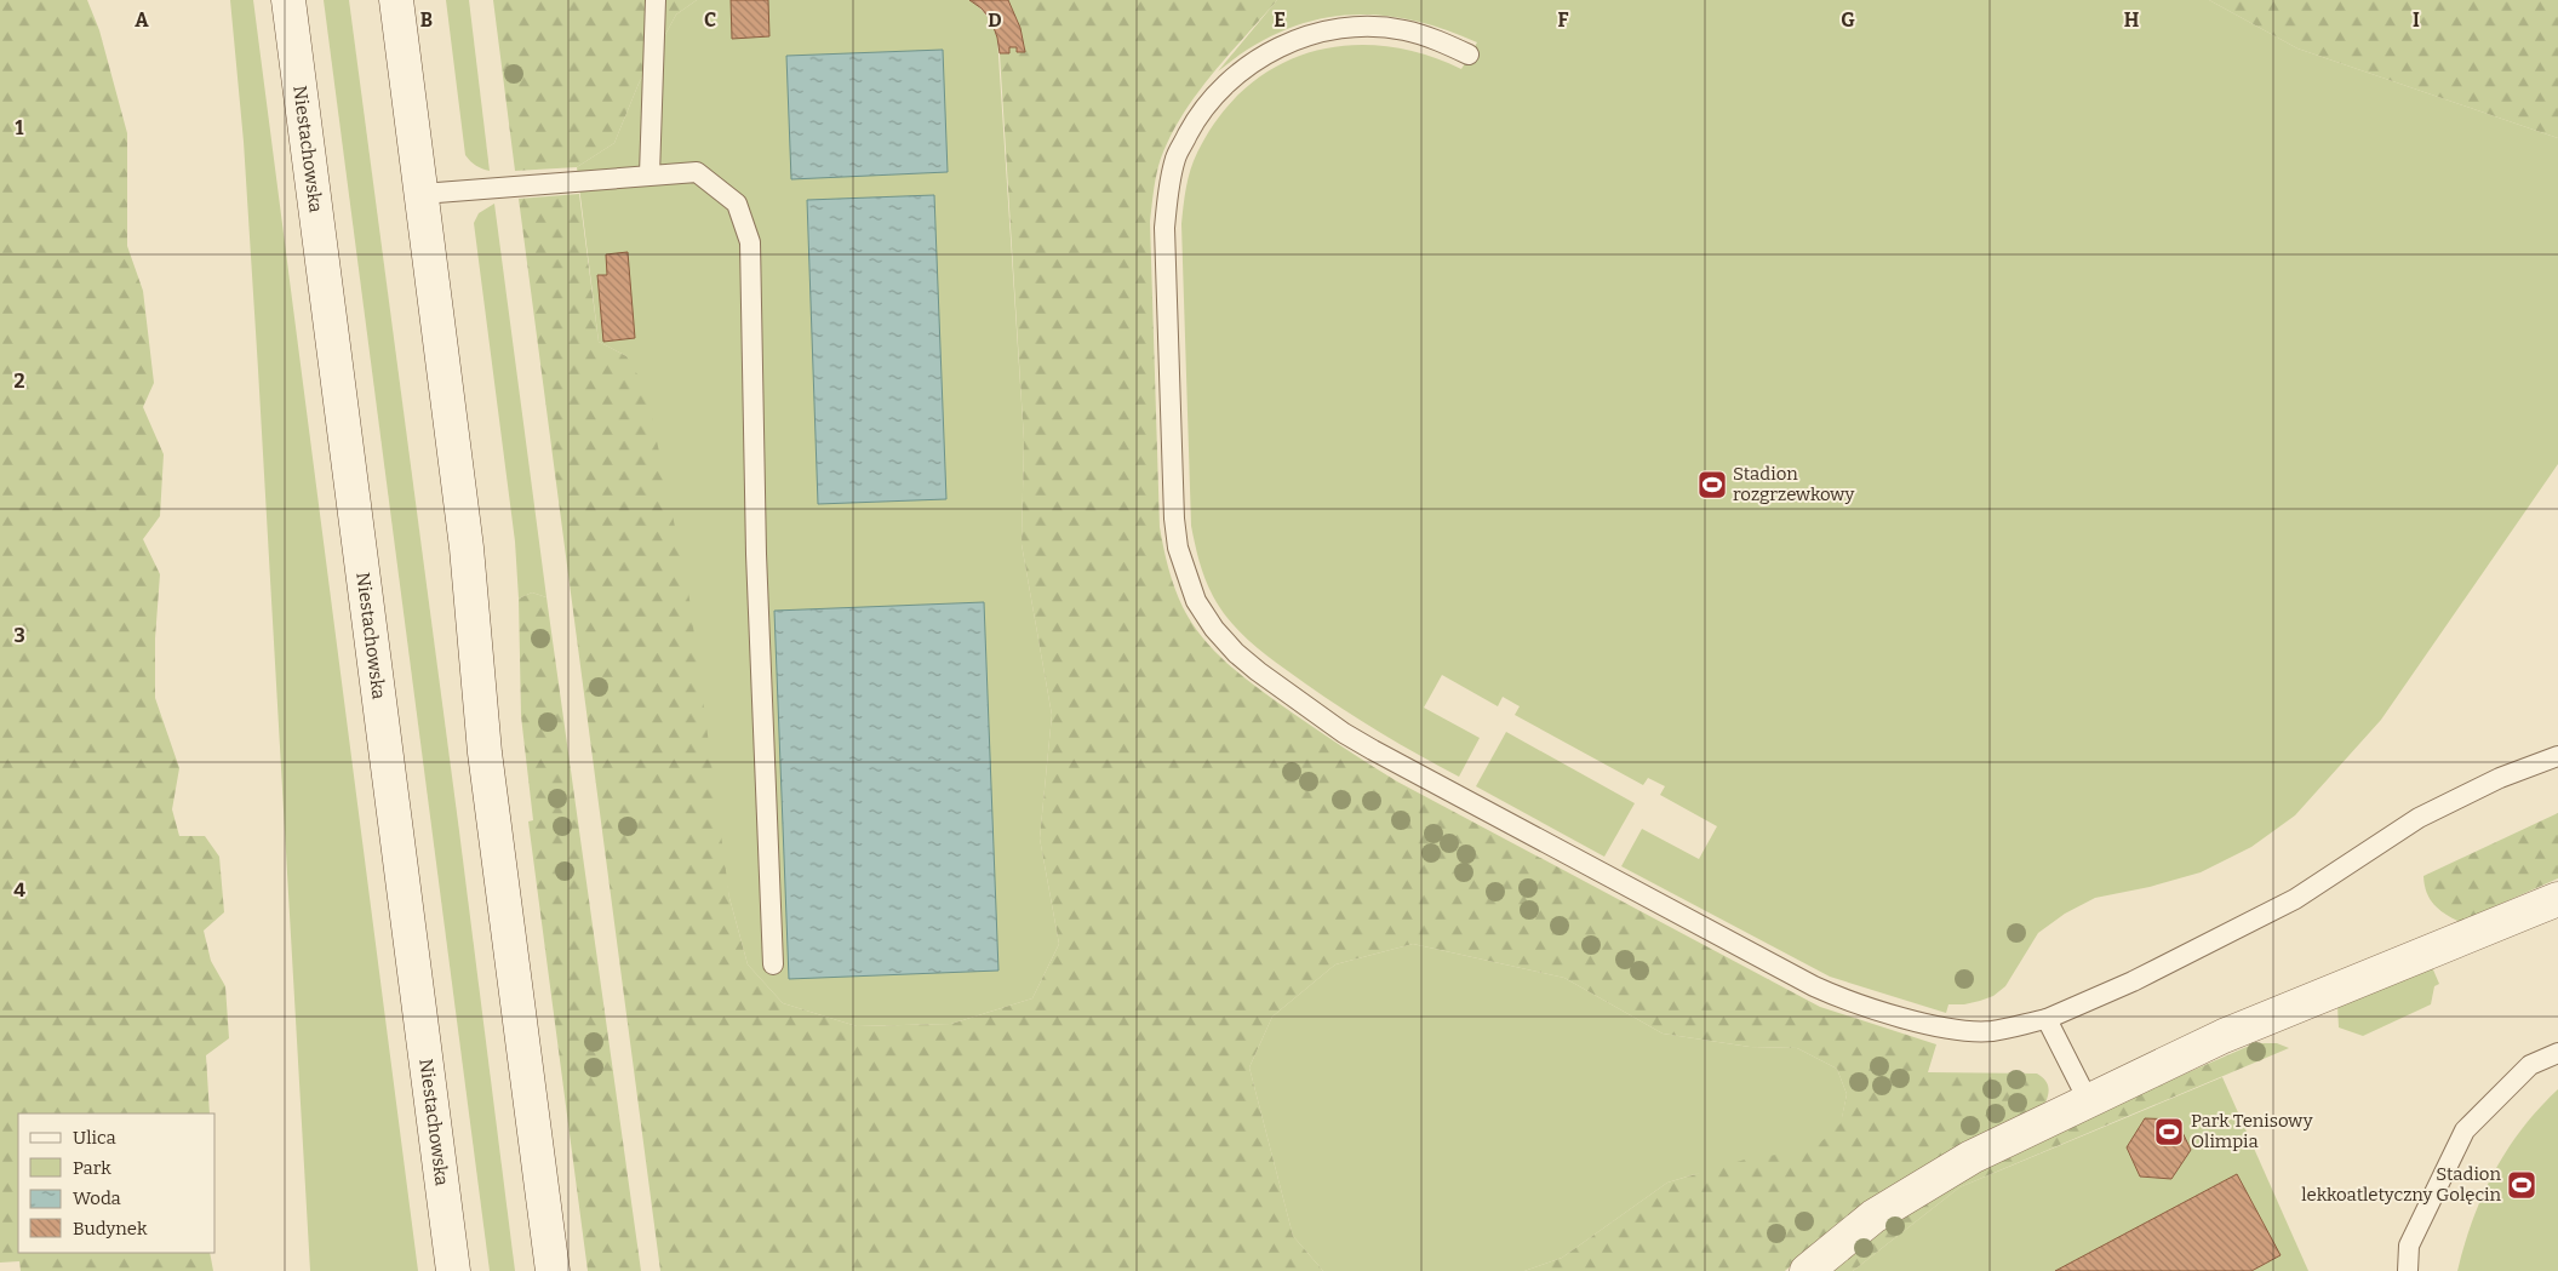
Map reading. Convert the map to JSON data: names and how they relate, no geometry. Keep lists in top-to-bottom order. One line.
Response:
{"streets":{"main road":["Niestachowska"]},"places":{"sports":["Stadion rozgrzewkowy","Park Tenisowy Olimpia","Stadion lekkoatletyczny Golęcin"]},"legend":["Ulica","Park","Woda","Budynek"],"grid":{"columns":["A","B","C","D","E","F","G","H","I"],"rows":["1","2","3","4"]}}
